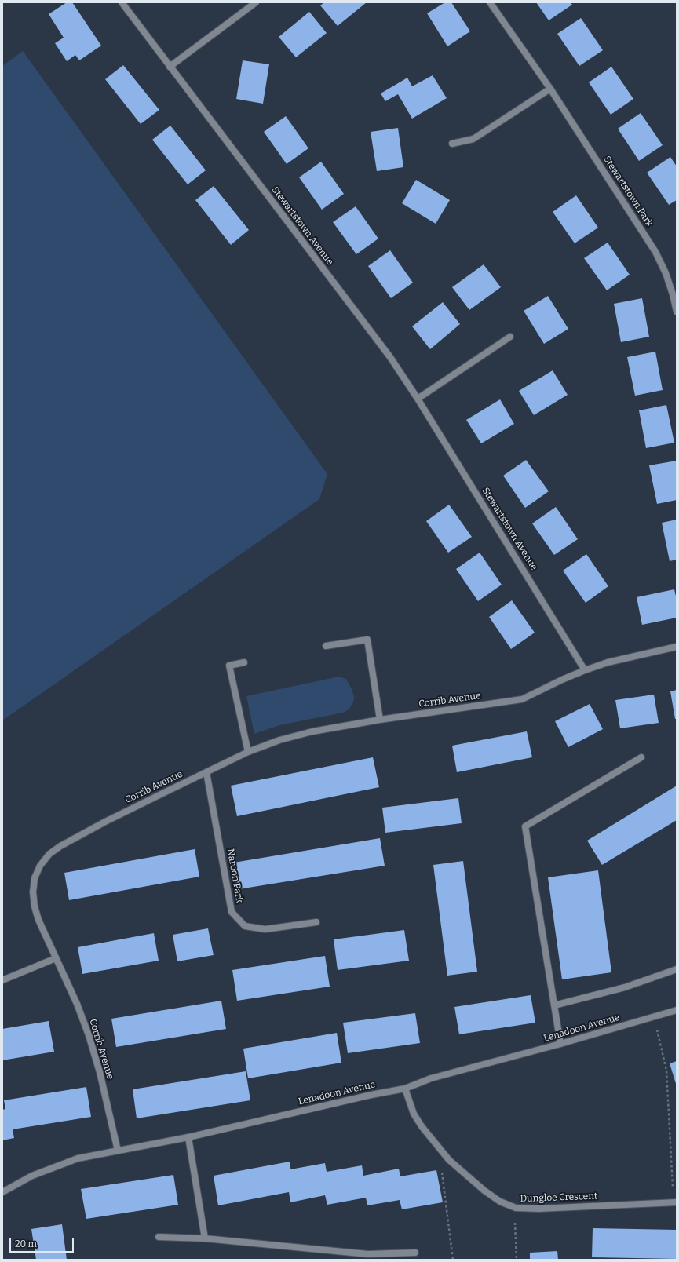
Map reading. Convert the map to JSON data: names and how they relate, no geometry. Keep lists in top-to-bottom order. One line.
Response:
{"streets":{"street":["Stewartstown Park","Stewartstown Avenue","Corrib Avenue","Naroon Park","Lenadoon Avenue","Dungloe Crescent"]},"crossings":[["Stewartstown Avenue","Corrib Avenue"],["Corrib Avenue","Naroon Park"],["Corrib Avenue","Lenadoon Avenue"],["Lenadoon Avenue","Dungloe Crescent"]],"scale_bar":"20 m"}
